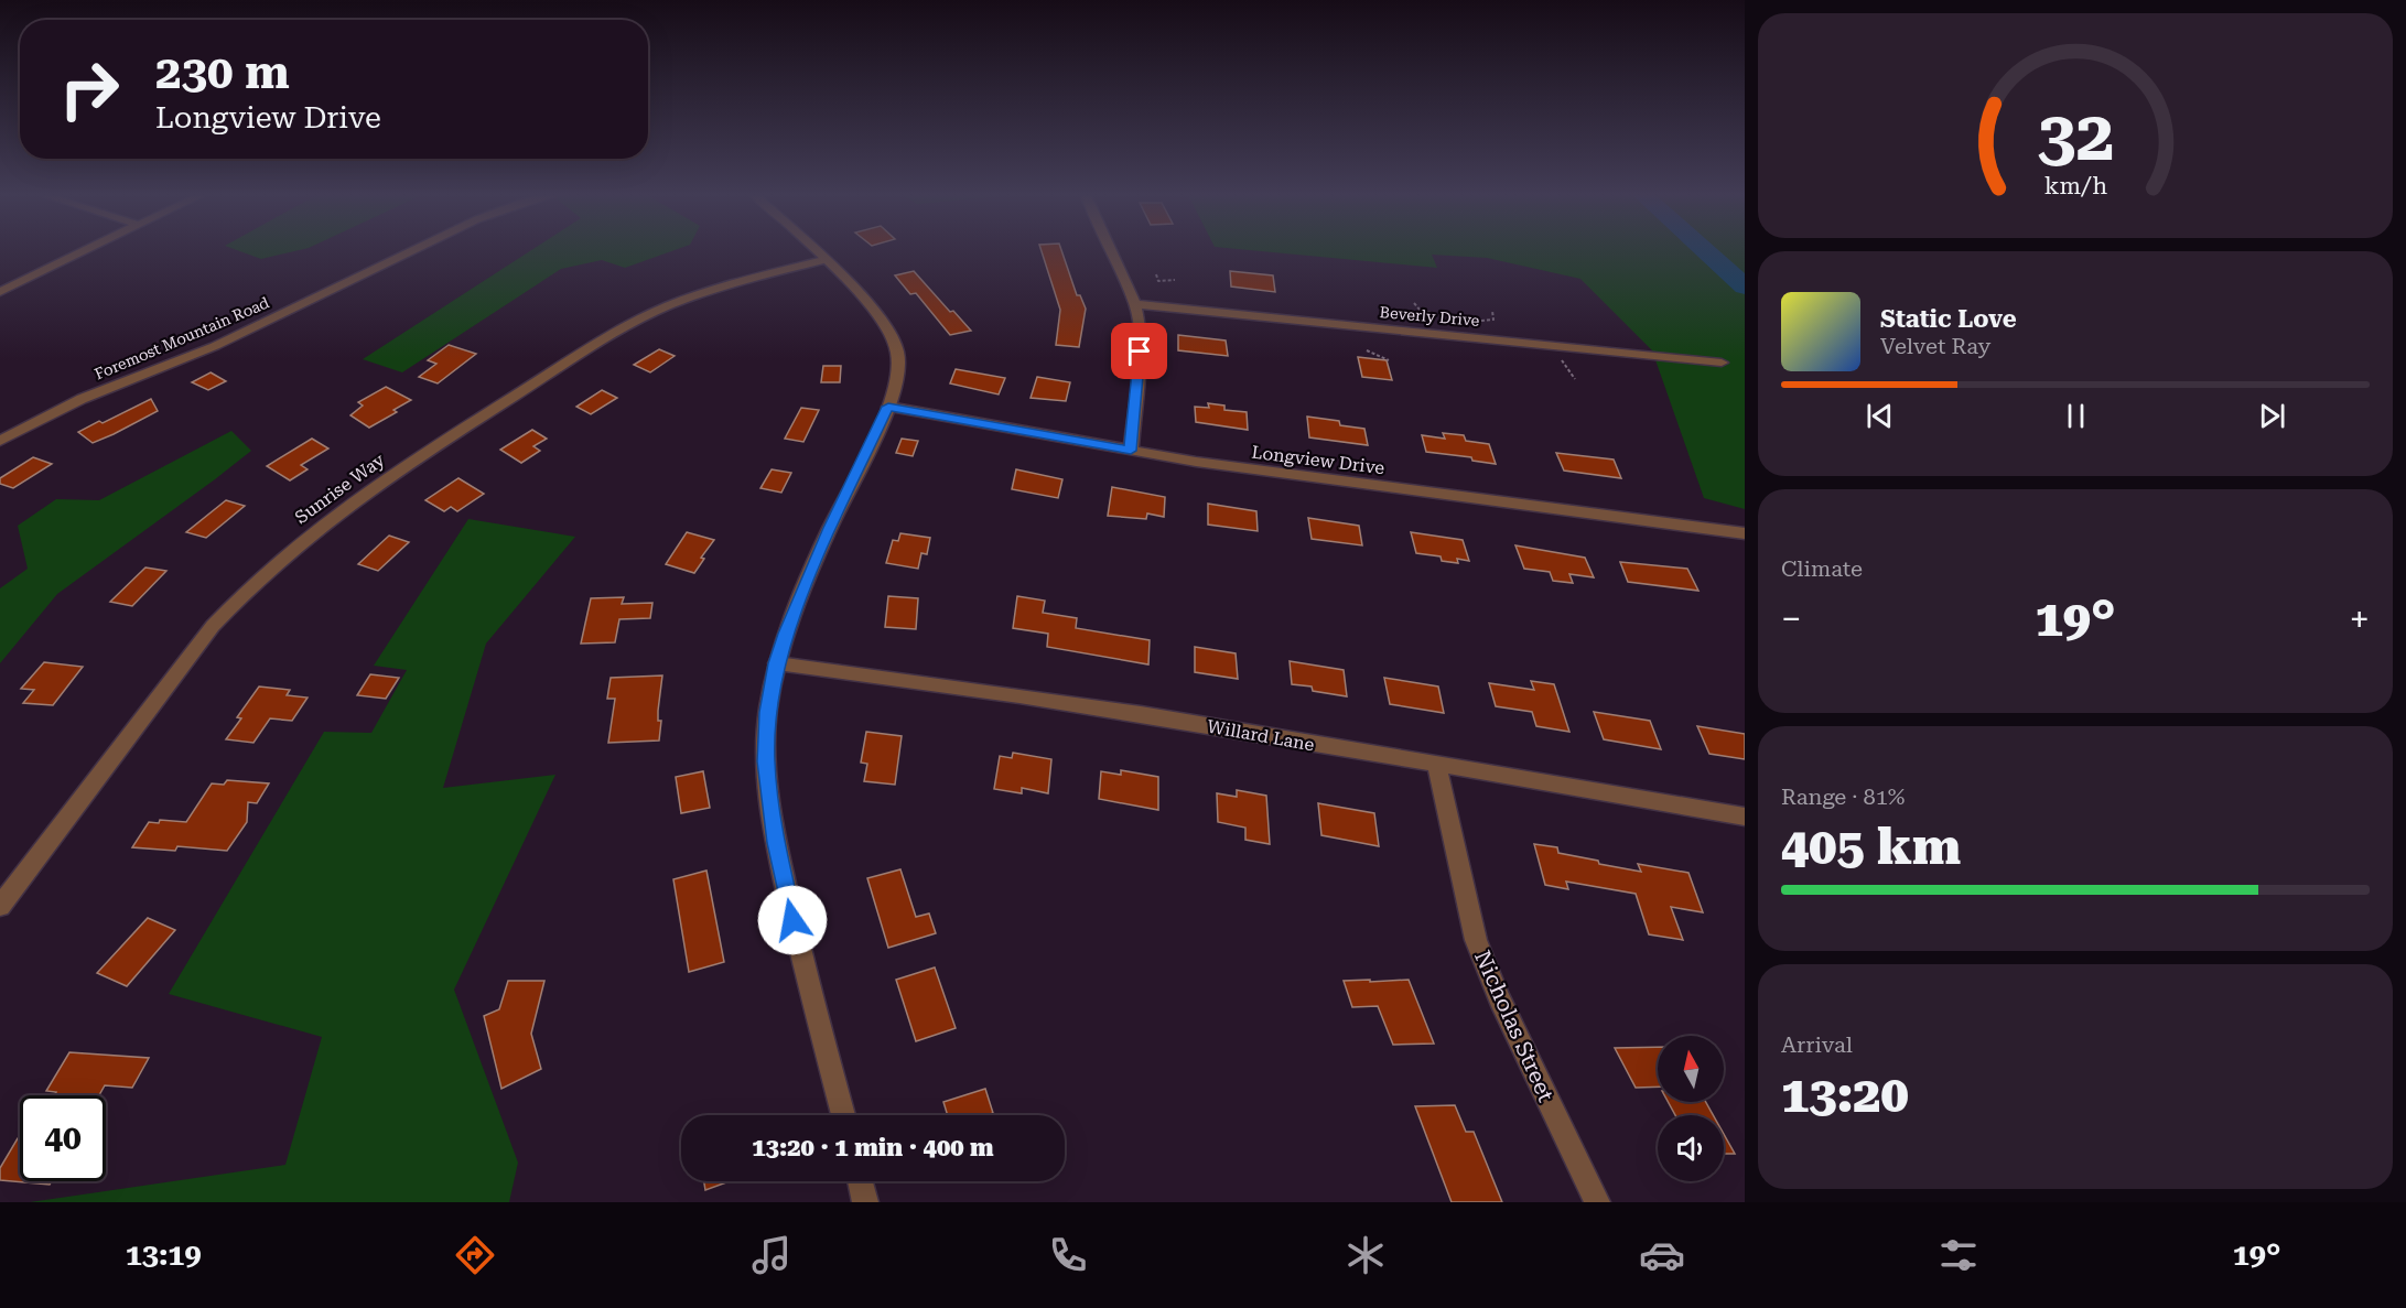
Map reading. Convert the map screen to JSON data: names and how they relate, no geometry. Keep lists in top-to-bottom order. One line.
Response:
{"streets":{"street":["Beverly Drive","Foremost Mountain Road","Longview Drive","Sunrise Way","Willard Lane","Nicholas Street"]},"crossings":[["Willard Lane","Nicholas Street"]],"north":"top","page":{"turn":["230 m","Longview Drive"],"song":["Static Love","Velvet Ray"],"tile":["Climate",["Range · 81%","405 km"],["Arrival","13:20"]],"heat":["−","19°","+"],"limit":"40","trip":"13:20 · 1 min · 400 m","tabs":["13:19","19°"],"gauge":["32","km/h"]}}
